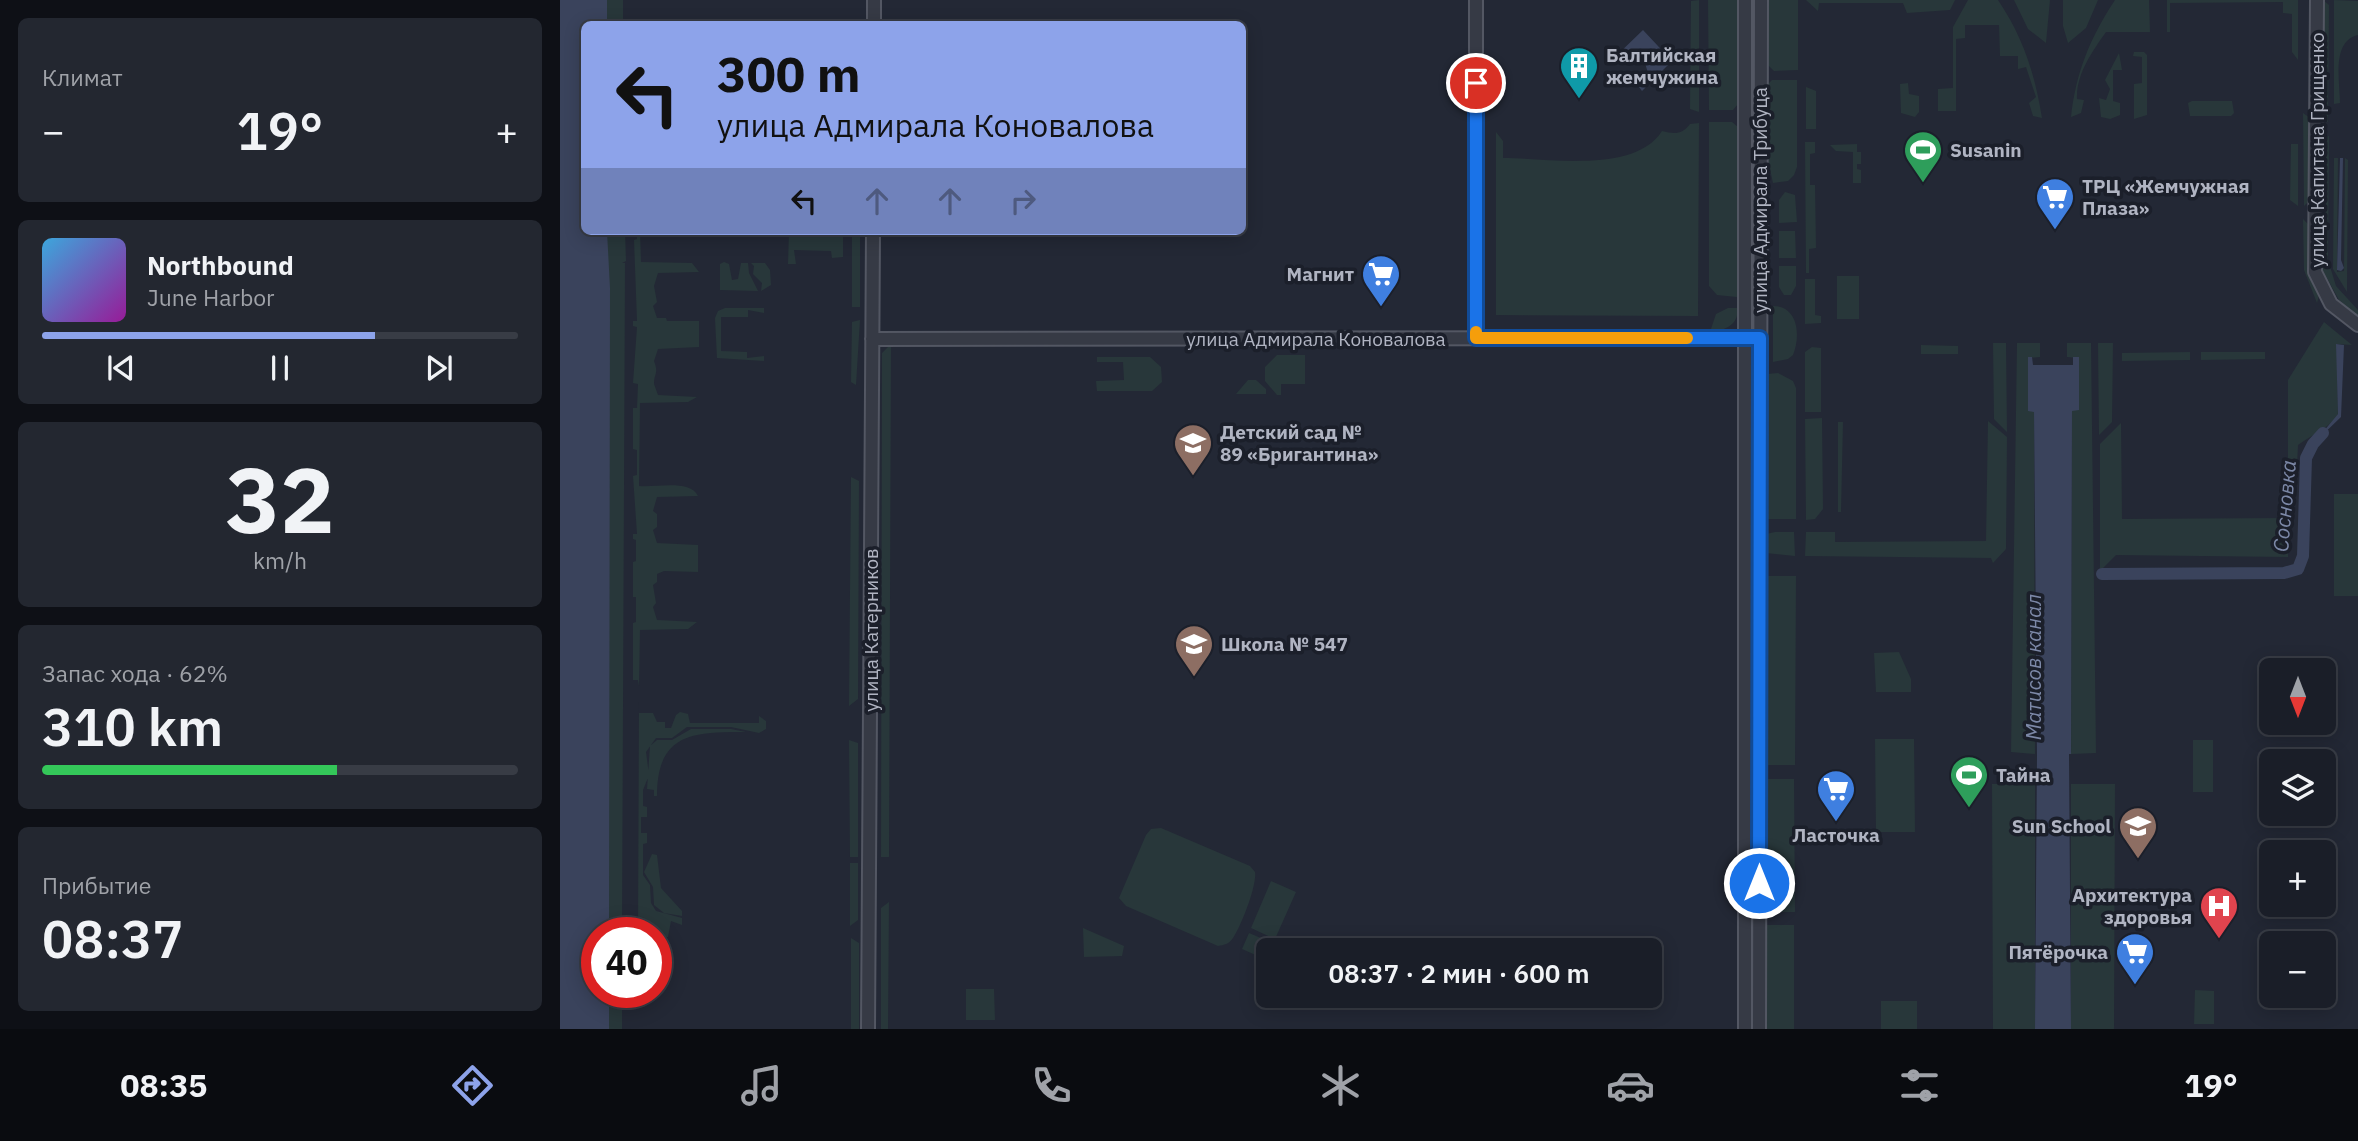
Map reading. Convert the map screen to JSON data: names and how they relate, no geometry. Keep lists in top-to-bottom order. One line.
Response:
{"streets":{"street":["улица Капитана Грищенко","улица Адмирала Трибуца","улица Адмирала Коновалова","улица Катерников"]},"crossings":[["улица Адмирала Трибуца","улица Адмирала Коновалова"],["улица Адмирала Коновалова","улица Катерников"]],"water":["Сосновка","Матисов канал"],"places":{"building":["Балтийская жемчужина"],"sports":["Susanin","Тайна"],"supermarket":["ТРЦ «Жемчужная Плаза»","Магнит","Ласточка","Пятёрочка"],"school or university":["Детский сад № 89 «Бригантина»","Школа № 547","Sun School"],"hospital":["Архитектура здоровья"]},"north":"bottom","page":{"tile":["Климат",["32","km/h"],["Запас хода · 62%","310 km"],["Прибытие","08:37"]],"turn":["300 m","улица Адмирала Коновалова"],"heat":["−","19°","+"],"song":["Northbound","June Harbor"],"map_buttons":["+","−"],"limit":"40","trip":"08:37 · 2 мин · 600 m","tabs":["08:35","19°"]}}
